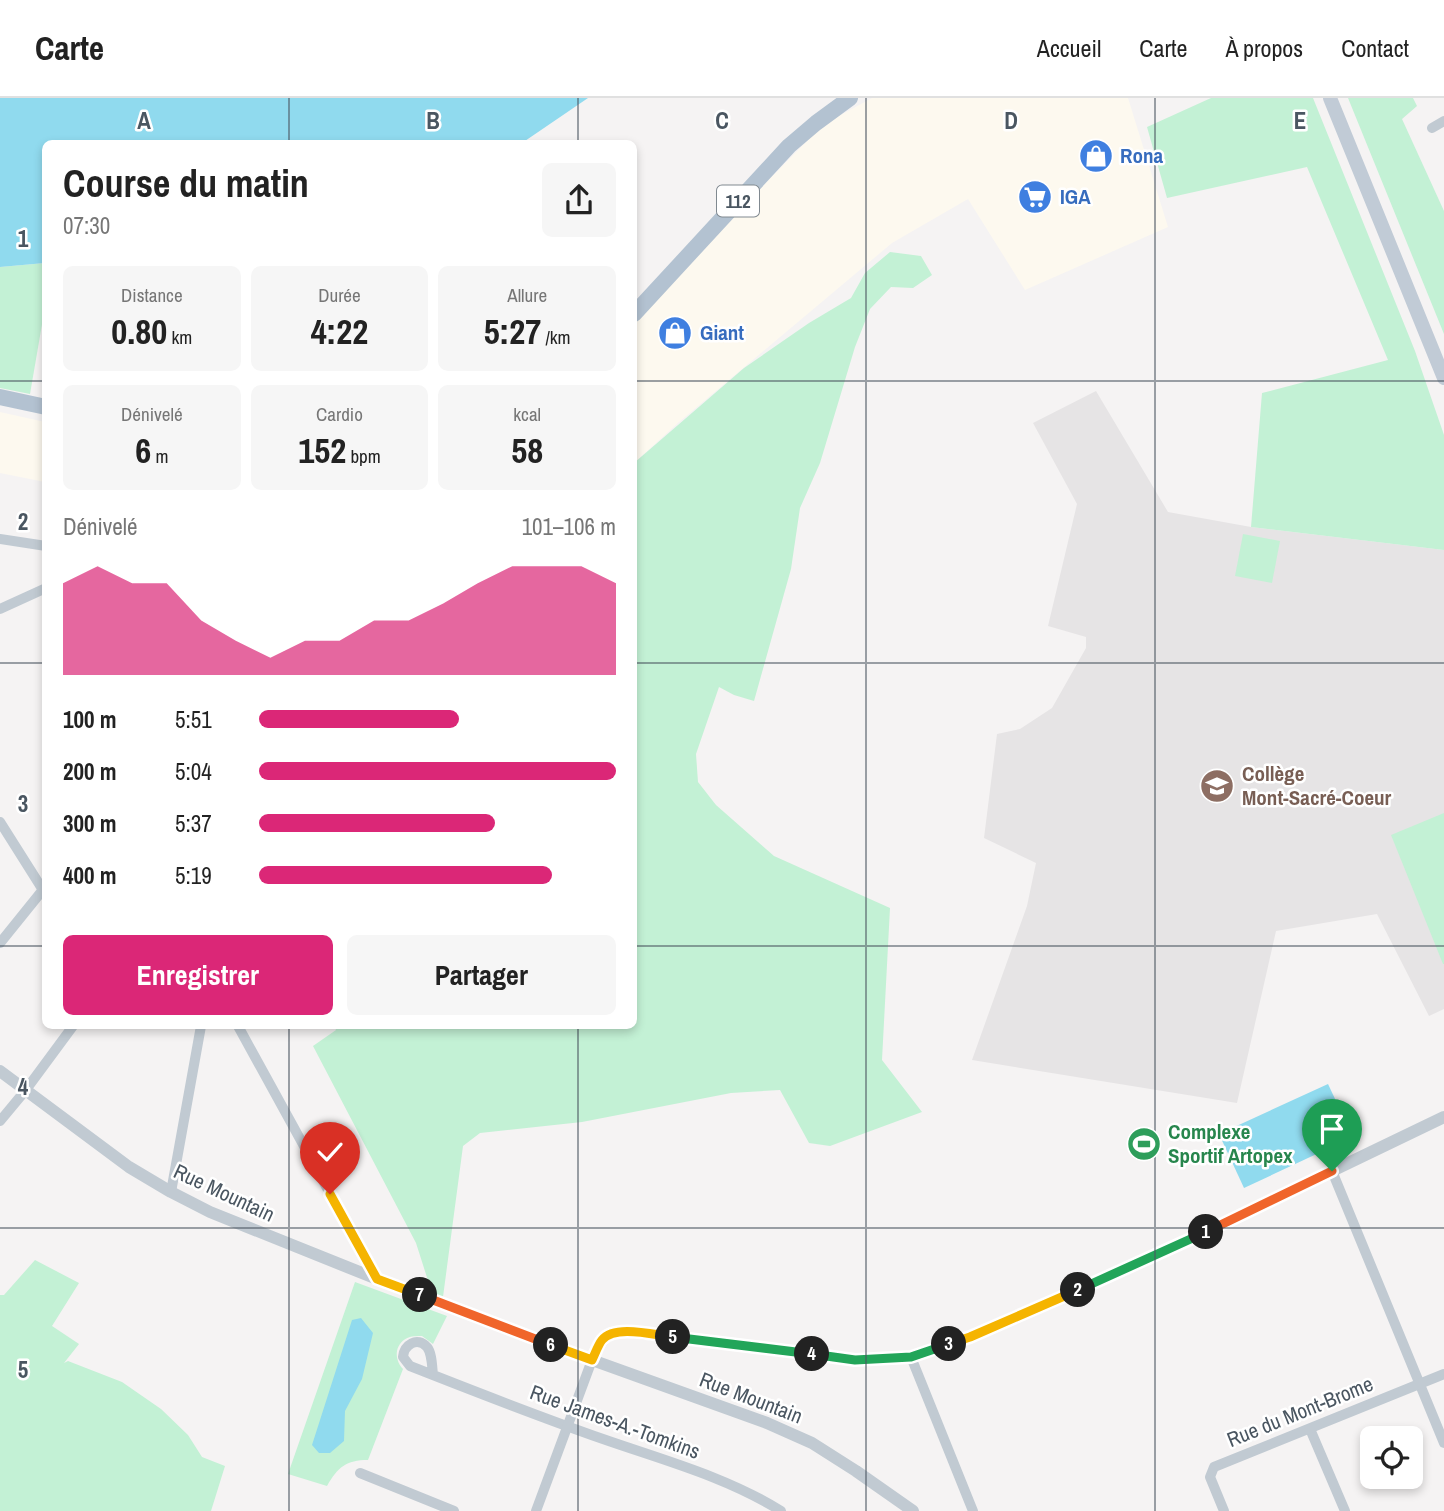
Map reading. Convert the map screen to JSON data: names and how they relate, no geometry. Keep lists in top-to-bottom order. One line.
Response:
{"streets":{"main road":["112"],"street":["Rue Mountain","Rue du Mont-Brome","Rue James-A.-Tomkins"]},"places":{"shop":["Rona","Giant"],"supermarket":["IGA"],"school or university":["Collège Mont-Sacré-Coeur"],"sports":["Complexe Sportif Artopex"]},"page":{"header":"Carte","nav":["Accueil","Carte","À propos","Contact"],"heading":["Course du matin","07:30"],"stats":[["Distance","0.80 km"],["Durée","4:22"],["Allure","5:27 /km"],["Dénivelé","6 m"],["Cardio","152 bpm"],["kcal","58"]],"chart":["Dénivelé","101–106 m"],"list":[{"name":"100 m","note":"5:51"},{"name":"200 m","note":"5:04"},{"name":"300 m","note":"5:37"},{"name":"400 m","note":"5:19"}],"buttons":["Enregistrer","Partager"],"pins":["1","2","7","5","3","6","4"]},"grid":{"columns":["A","B","C","D","E"],"rows":["1","2","3","4","5"]}}
